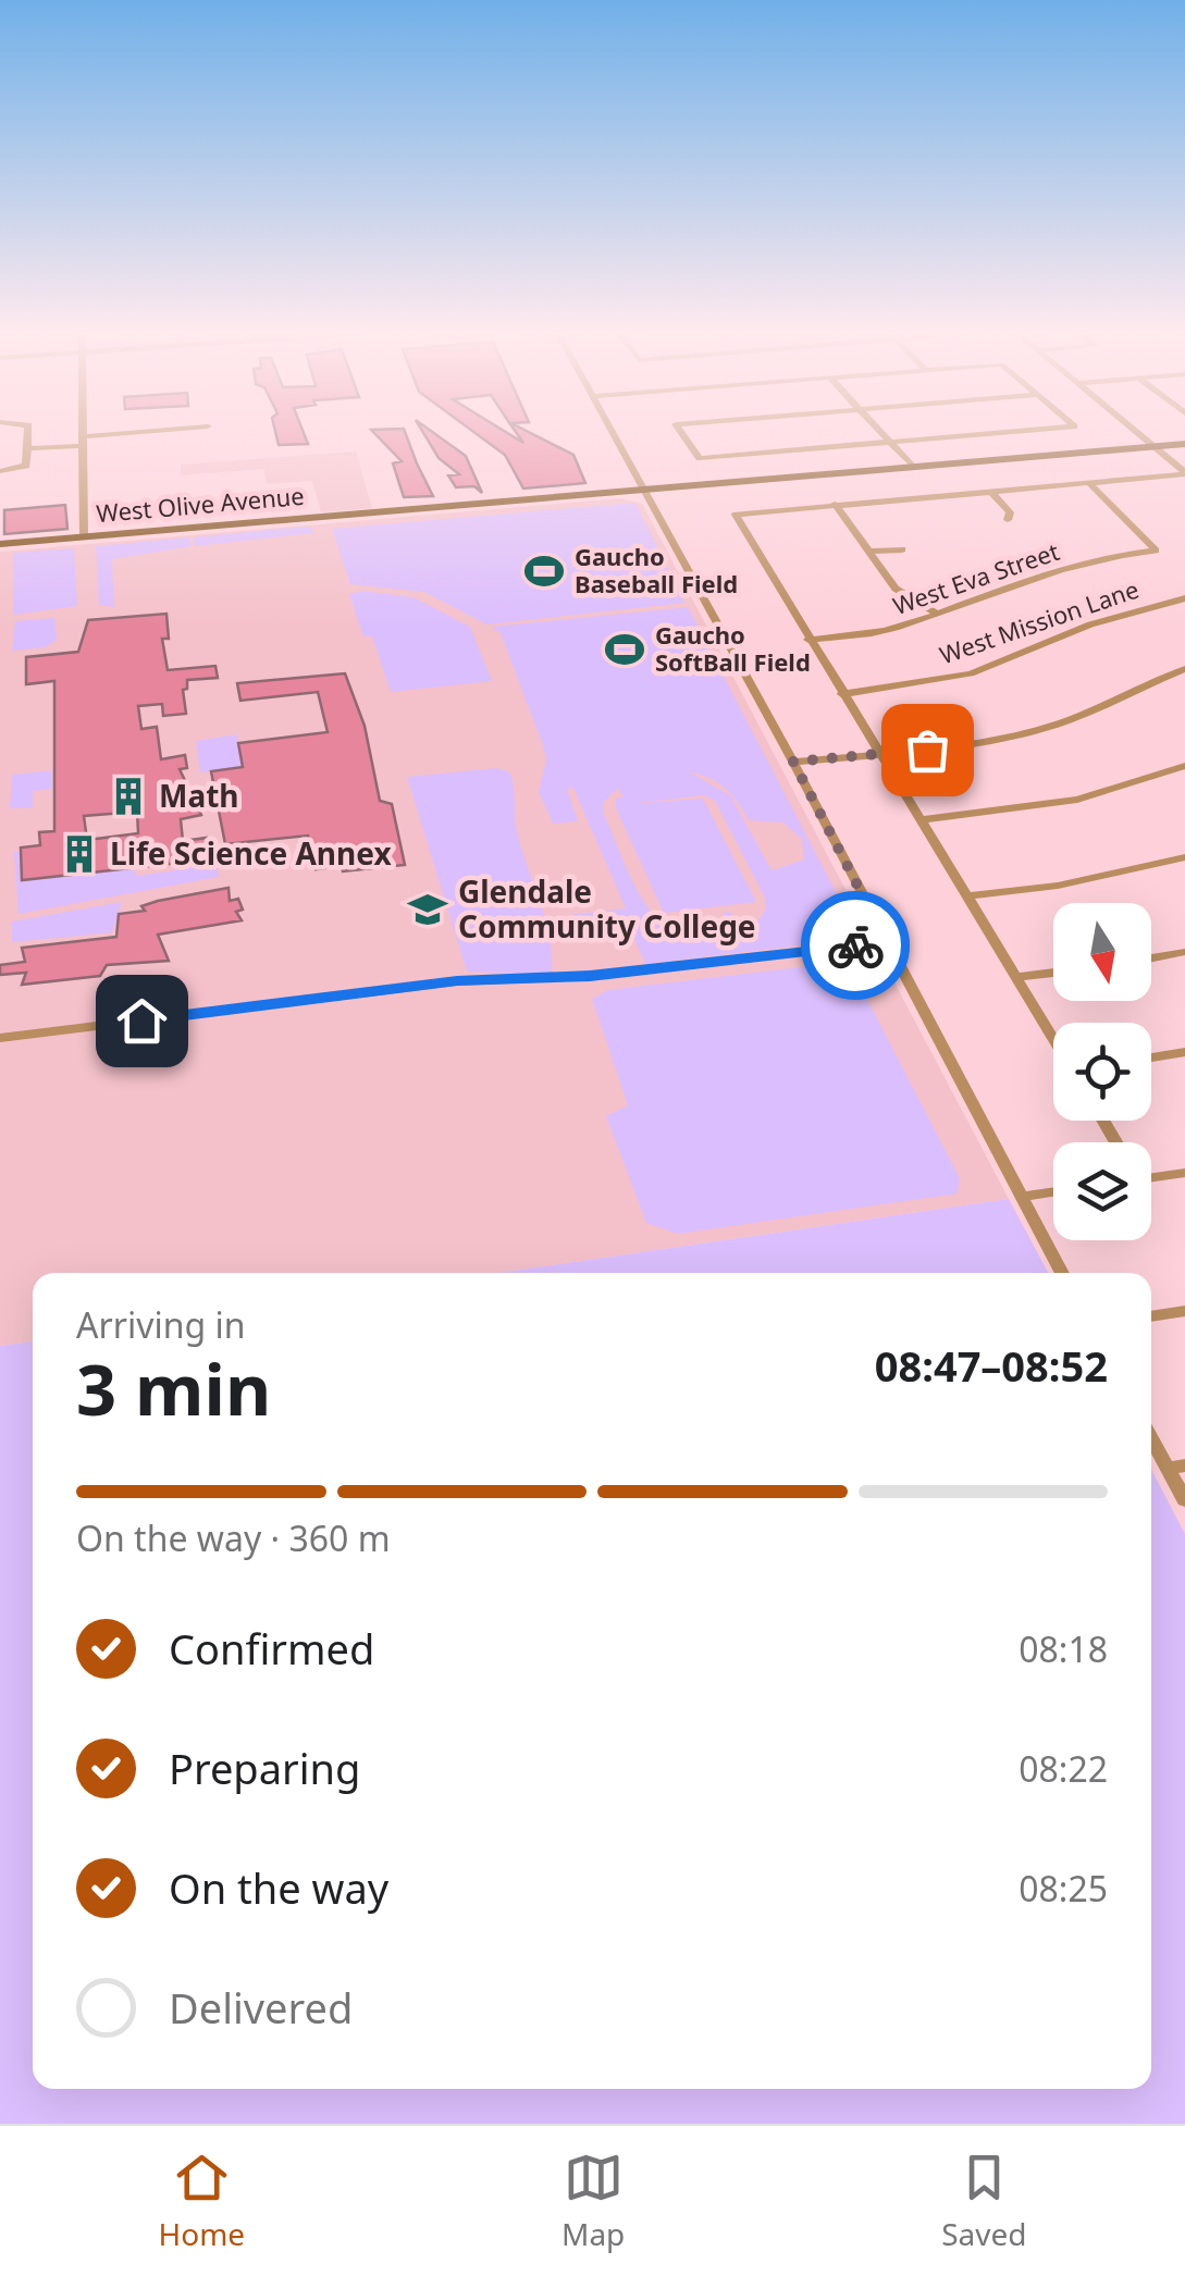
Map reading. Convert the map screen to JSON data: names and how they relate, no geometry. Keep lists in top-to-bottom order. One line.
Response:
{"streets":{"main road":["West Olive Avenue"],"street":["West Eva Street","West Mission Lane"]},"places":{"sports":["Gaucho Baseball Field","Gaucho SoftBall Field"],"building":["Math","Life Science Annex"],"school or university":["Glendale Community College"]},"north":"bottom","page":{"heading":["3 min","Arriving in","08:47–08:52"],"bar":"On the way · 360 m","list":[["Confirmed","08:18"],["Preparing","08:22"],["On the way","08:25"],"Delivered"],"tabs":["Home","Map","Saved"]}}
